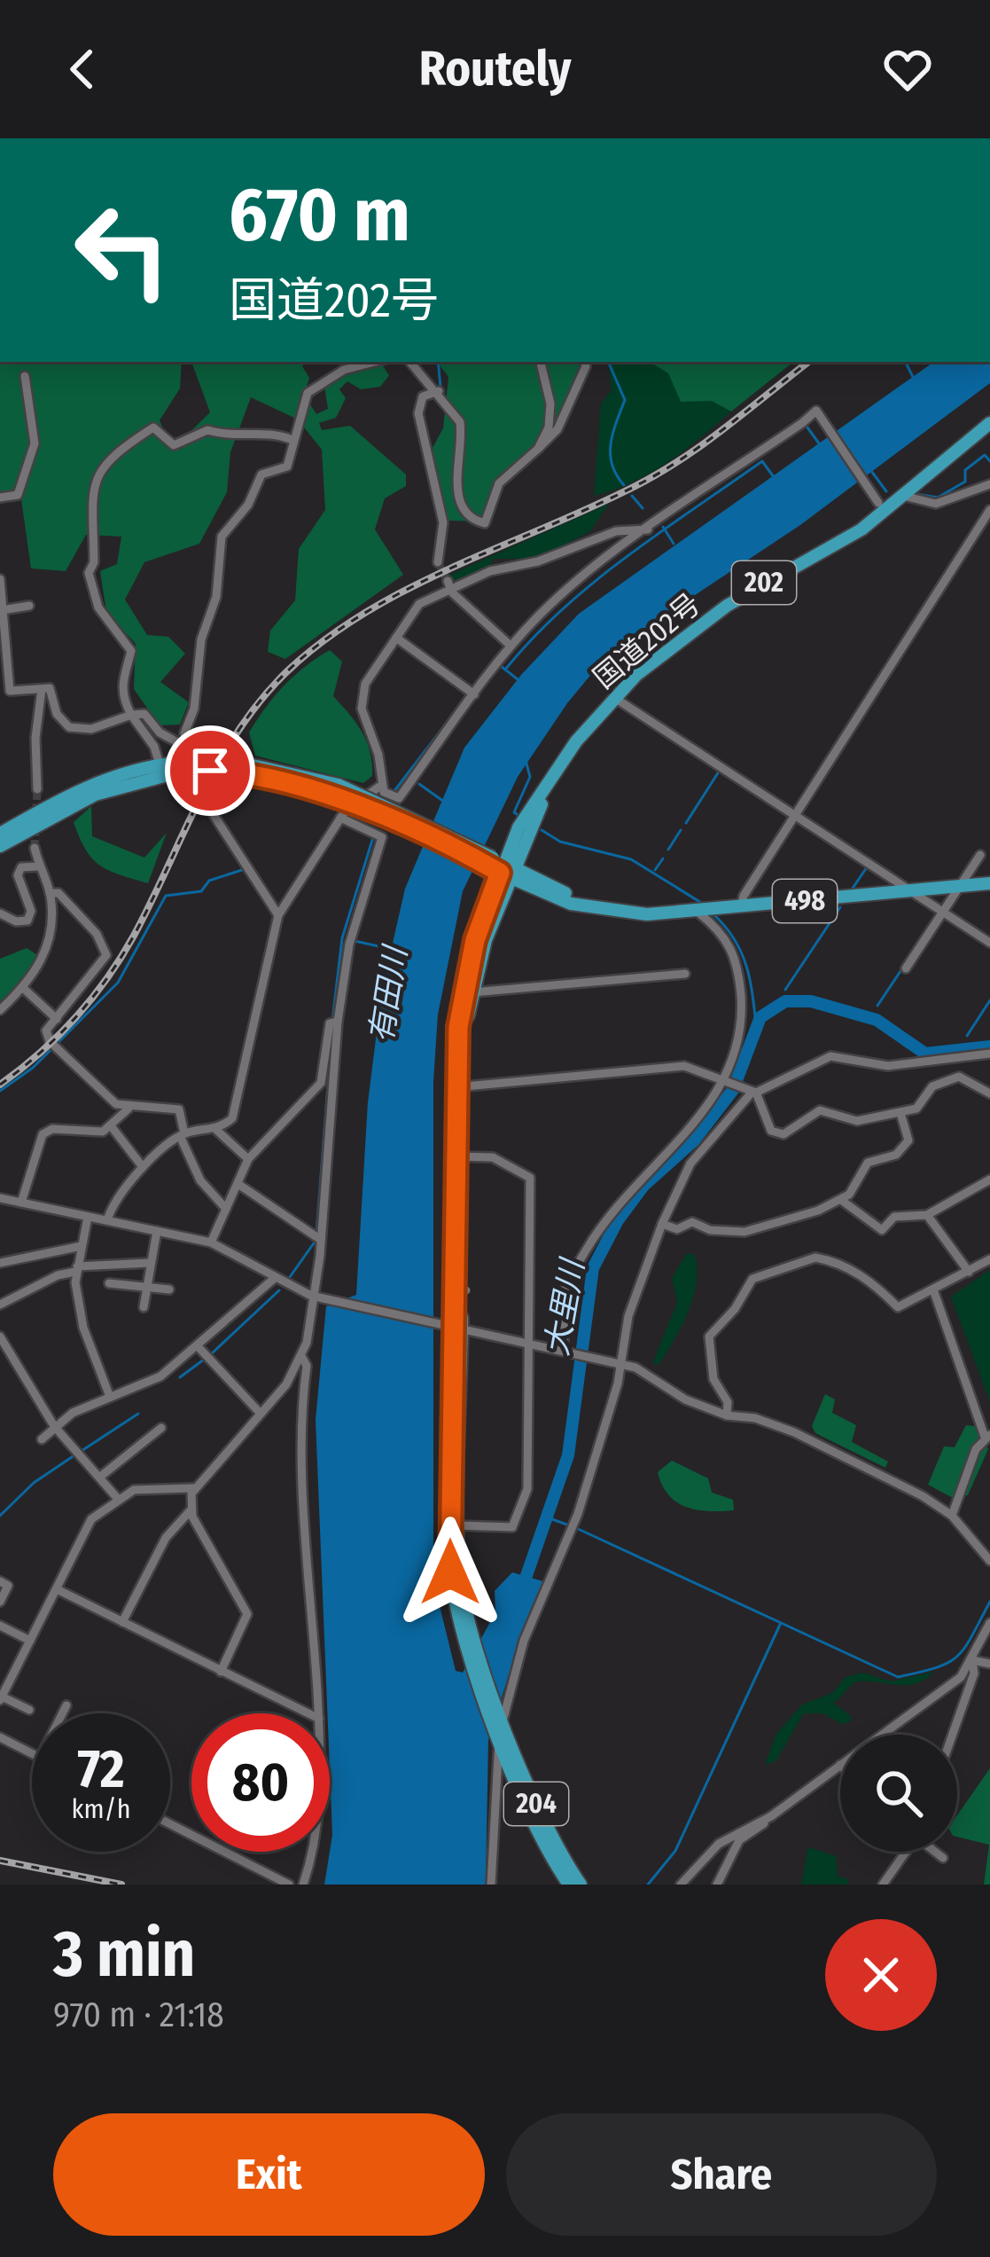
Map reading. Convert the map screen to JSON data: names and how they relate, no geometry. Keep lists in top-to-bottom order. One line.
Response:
{"streets":{"highway":["202","国道202号","498","204"]},"crossings":[["国道202号","498"],["国道202号","204"],["498","204"]],"water":["有田川","大里川"],"page":{"header":"Routely","turn":["670 m","国道202号"],"speed":"72 km/h","limit":"80","heading":["3 min","970 m · 21:18"],"buttons":["Exit","Share"]}}
